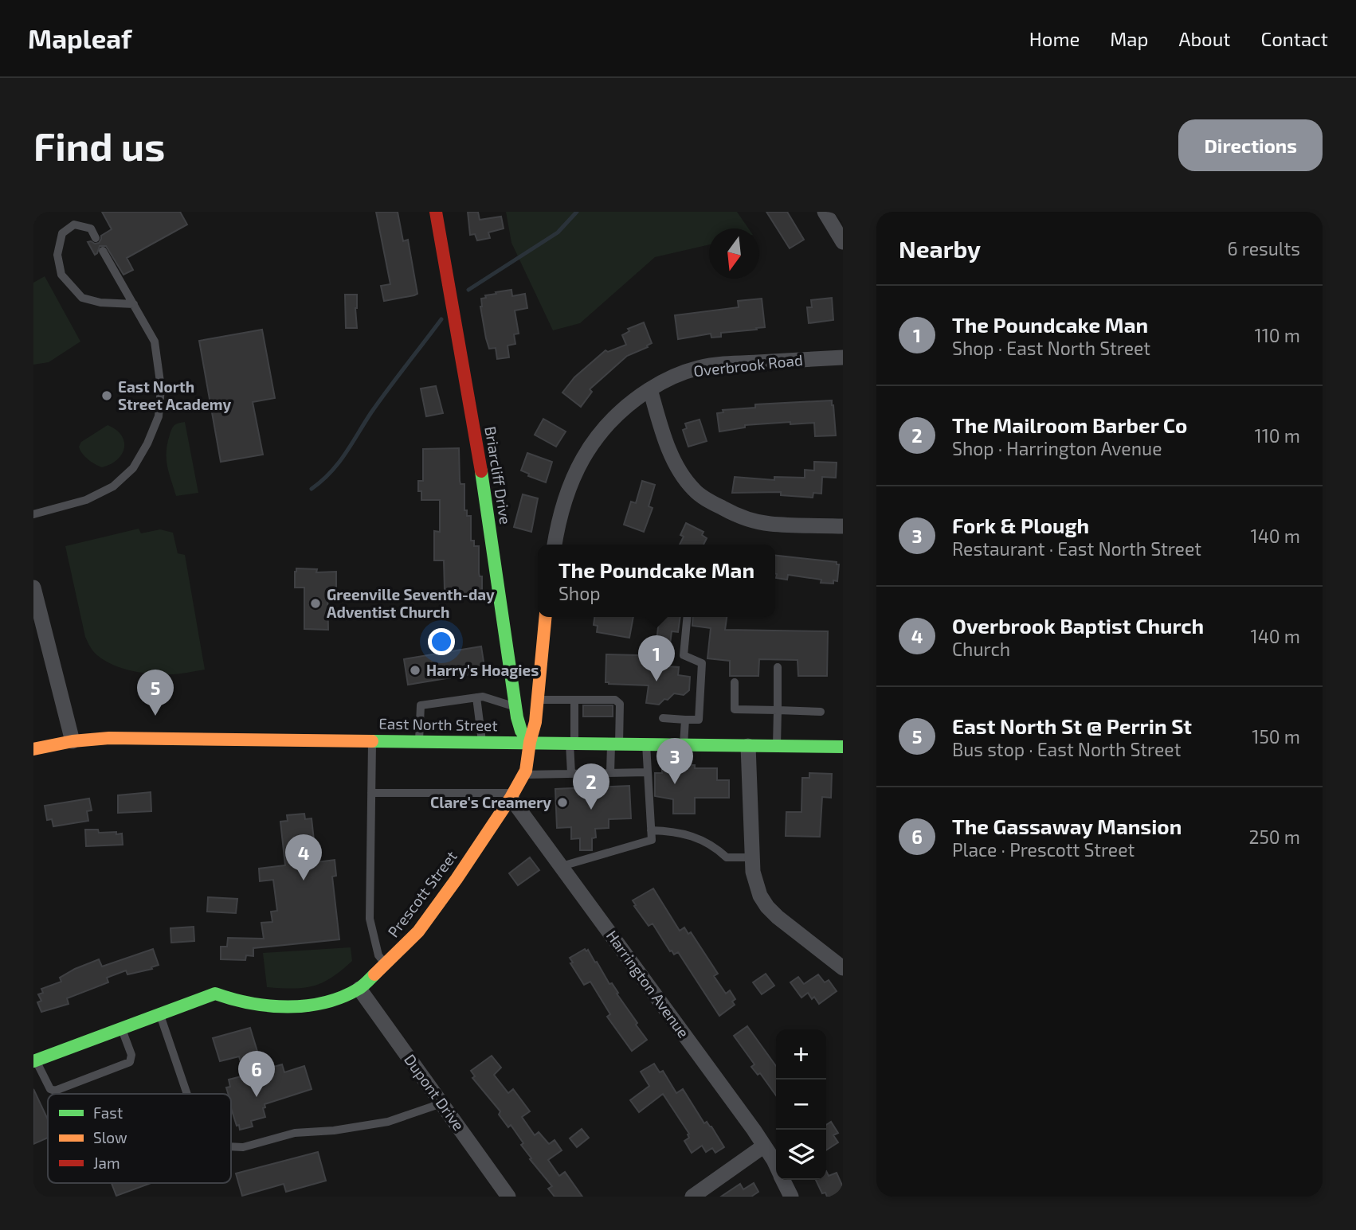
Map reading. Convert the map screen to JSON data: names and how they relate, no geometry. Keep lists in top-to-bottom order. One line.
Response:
{"streets":{"street":["Overbrook Road","Briarcliff Drive","East North Street","Prescott Street","Harrington Avenue","Dupont Drive"]},"crossings":[["Briarcliff Drive","East North Street"],["Briarcliff Drive","Prescott Street"],["East North Street","Prescott Street"],["Prescott Street","Harrington Avenue"],["Prescott Street","Dupont Drive"]],"places":["East North Street Academy","Greenville Seventh-day Adventist Church","Harry's Hoagies","Clare's Creamery"],"legend":["Fast","Slow","Jam"],"north":"bottom","page":{"header":"Mapleaf","nav":["Home","Map","About","Contact"],"buttons":"Directions","title":"Find us","heading":["Nearby","6 results"],"list":[{"mark":"1","name":"The Poundcake Man","note":"Shop · East North Street","value":"110 m"},{"mark":"2","name":"The Mailroom Barber Co","note":"Shop · Harrington Avenue","value":"110 m"},{"mark":"3","name":"Fork & Plough","note":"Restaurant · East North Street","value":"140 m"},{"mark":"4","name":"Overbrook Baptist Church","note":"Church","value":"140 m"},{"mark":"5","name":"East North St @ Perrin St","note":"Bus stop · East North Street","value":"150 m"},{"mark":"6","name":"The Gassaway Mansion","note":"Place · Prescott Street","value":"250 m"}],"popup":["The Poundcake Man","Shop"],"pins":["1","5","3","2","4","6"],"map_buttons":["+","−"]}}
